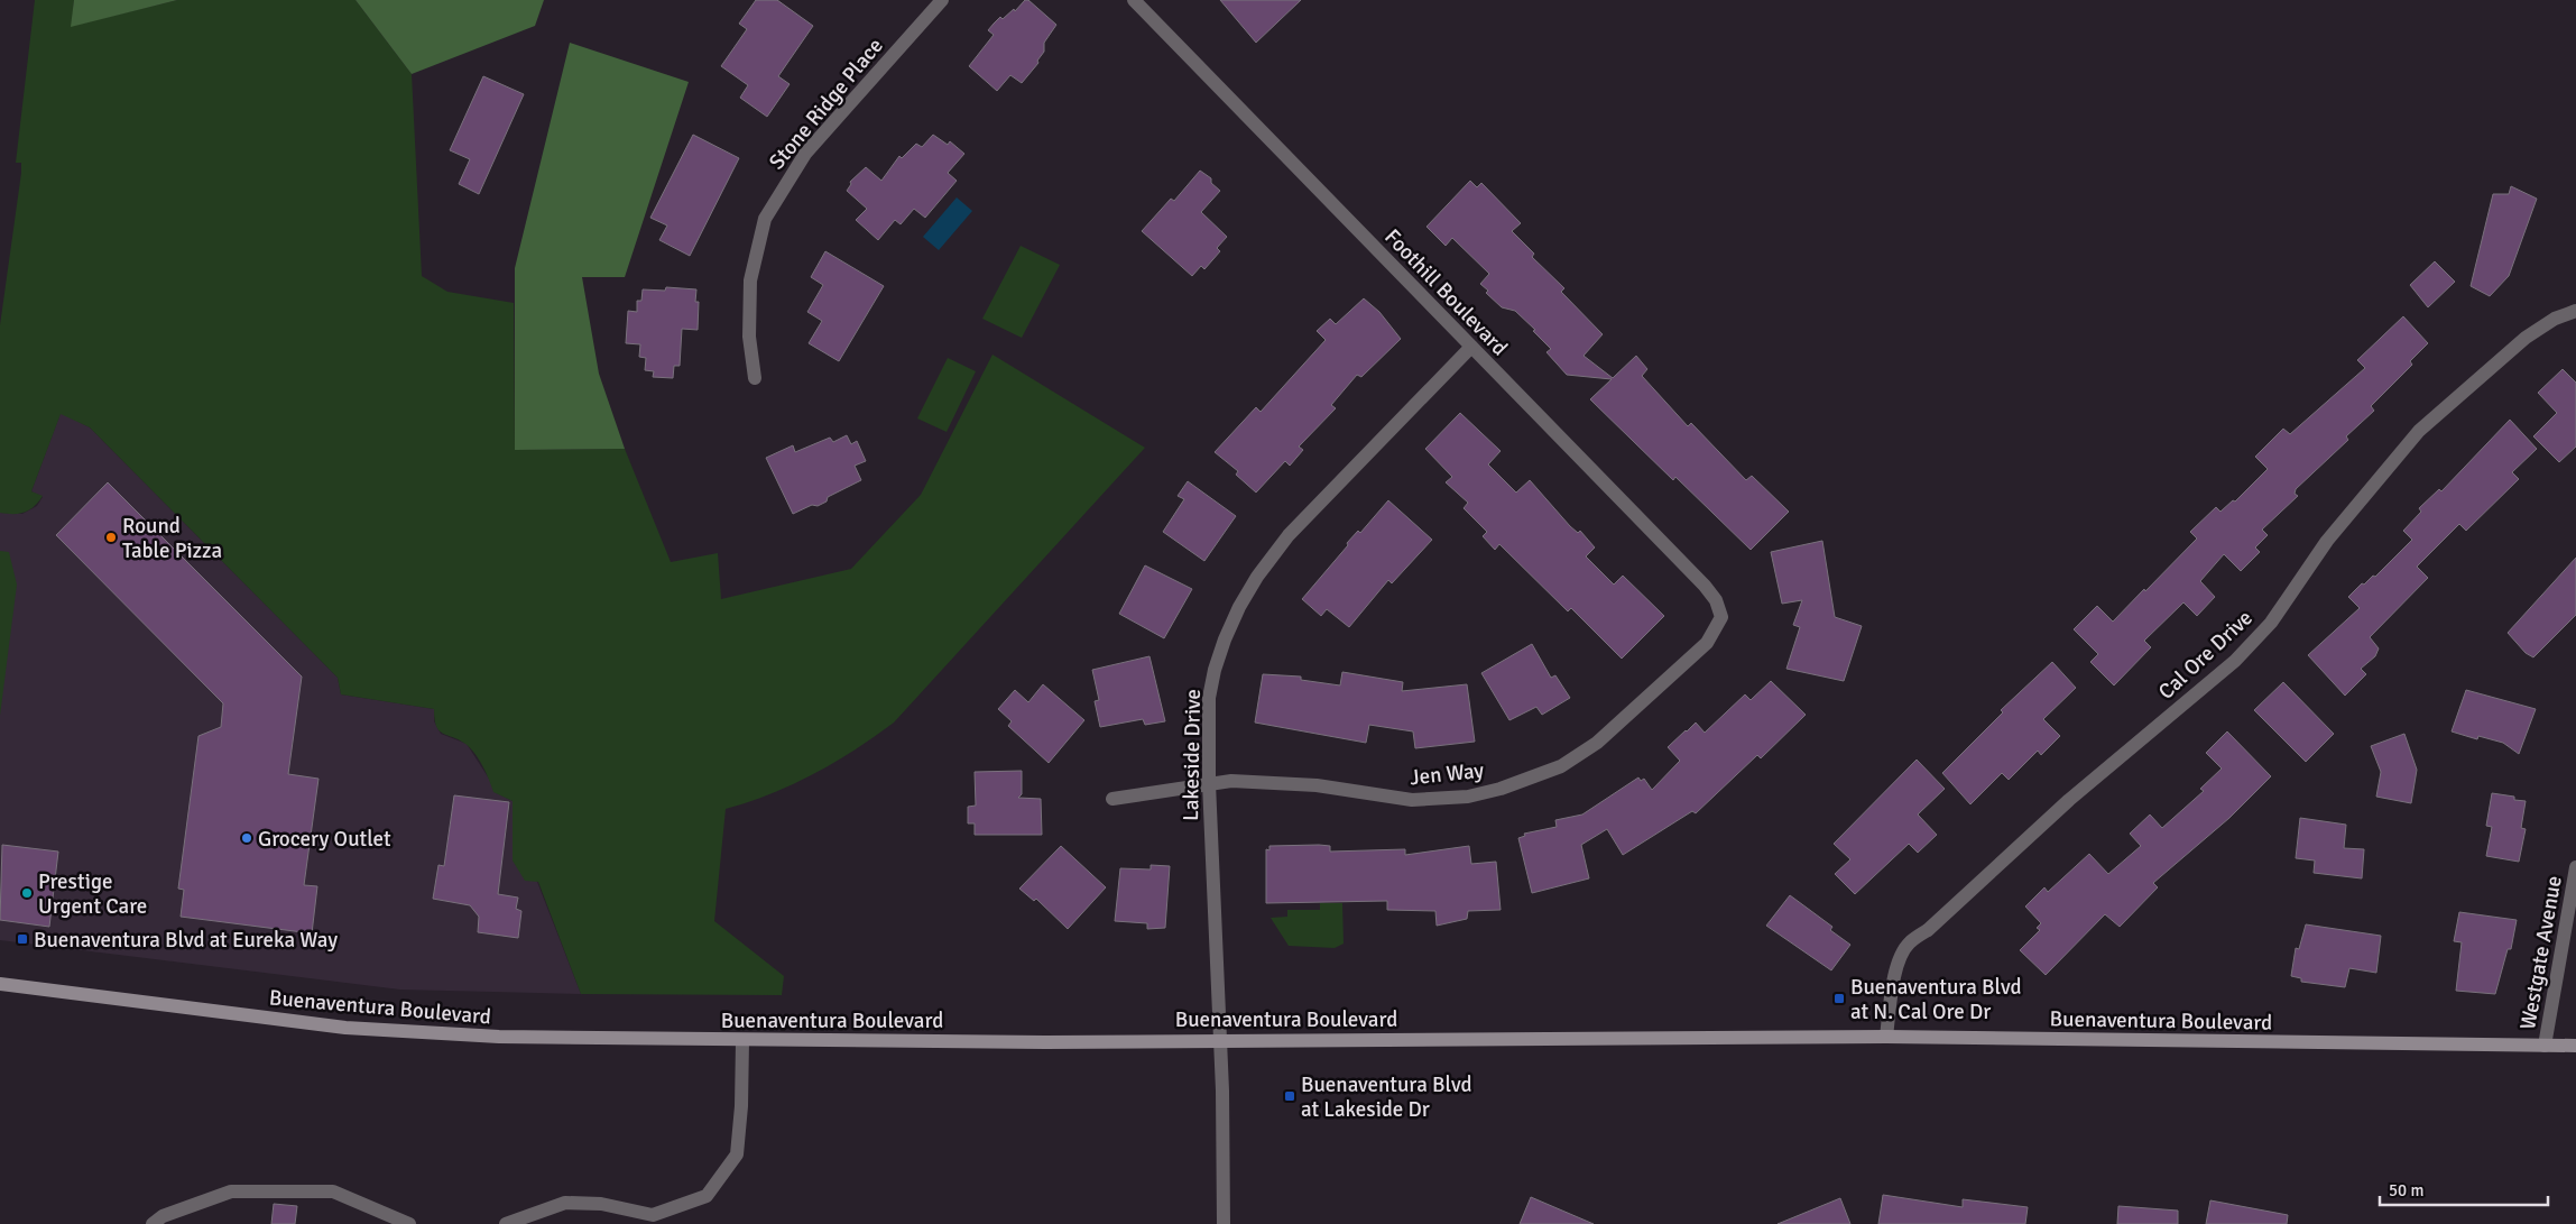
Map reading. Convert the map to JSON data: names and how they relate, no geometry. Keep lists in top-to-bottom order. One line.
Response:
{"streets":{"main road":["Buenaventura Boulevard"],"street":["Stone Ridge Place","Foothill Boulevard","Cal Ore Drive","Lakeside Drive","Jen Way","Westgate Avenue"]},"crossings":[["Foothill Boulevard","Lakeside Drive"],["Foothill Boulevard","Jen Way"],["Cal Ore Drive","Buenaventura Boulevard"],["Lakeside Drive","Jen Way"],["Lakeside Drive","Buenaventura Boulevard"],["Westgate Avenue","Buenaventura Boulevard"]],"places":{"other":["Round Table Pizza","Grocery Outlet","Prestige Urgent Care"],"transit":["Buenaventura Blvd at Eureka Way","Buenaventura Blvd at N. Cal Ore Dr","Buenaventura Blvd at Lakeside Dr"]},"scale_bar":"50 m"}
